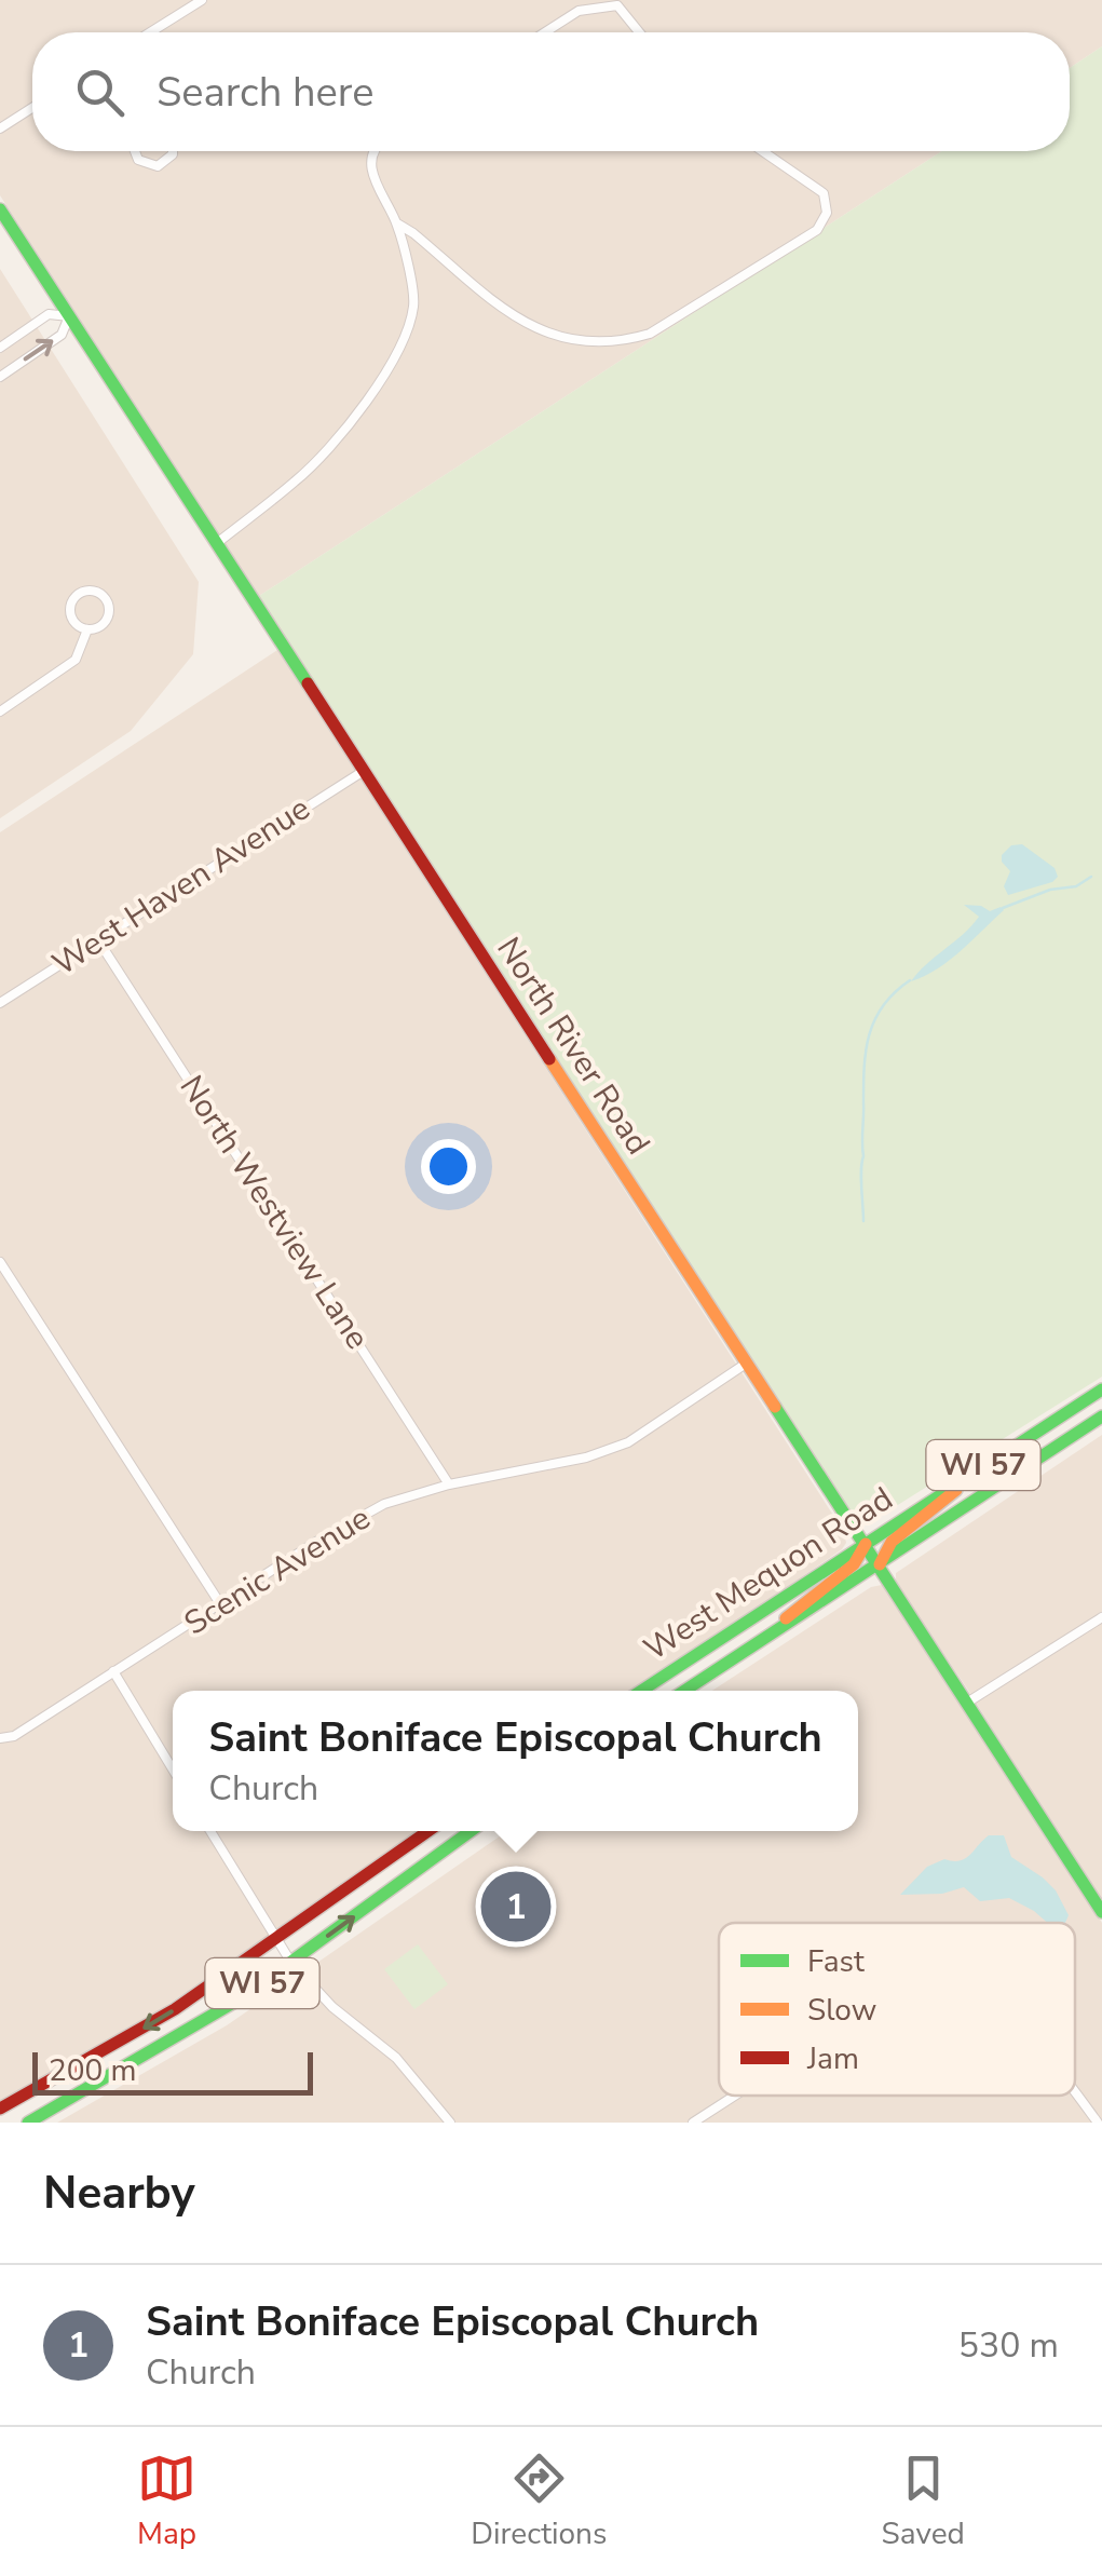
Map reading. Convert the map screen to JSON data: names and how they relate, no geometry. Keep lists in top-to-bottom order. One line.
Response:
{"streets":{"main road":["North River Road","WI 57","West Mequon Road"],"street":["West Haven Avenue","North Westview Lane","Scenic Avenue"]},"crossings":[["West Haven Avenue","North River Road"],["West Haven Avenue","North Westview Lane"],["North River Road","Scenic Avenue"],["North River Road","West Mequon Road"],["North Westview Lane","Scenic Avenue"]],"legend":["Fast","Slow","Jam"],"scale_bar":"200 m","page":{"search":"Search here","popup":["Saint Boniface Episcopal Church","Church"],"pins":"1","scale":"200 m","heading":"Nearby","list":[{"mark":"1","name":"Saint Boniface Episcopal Church","note":"Church","value":"530 m"}],"nav":["Map","Directions","Saved"]}}
